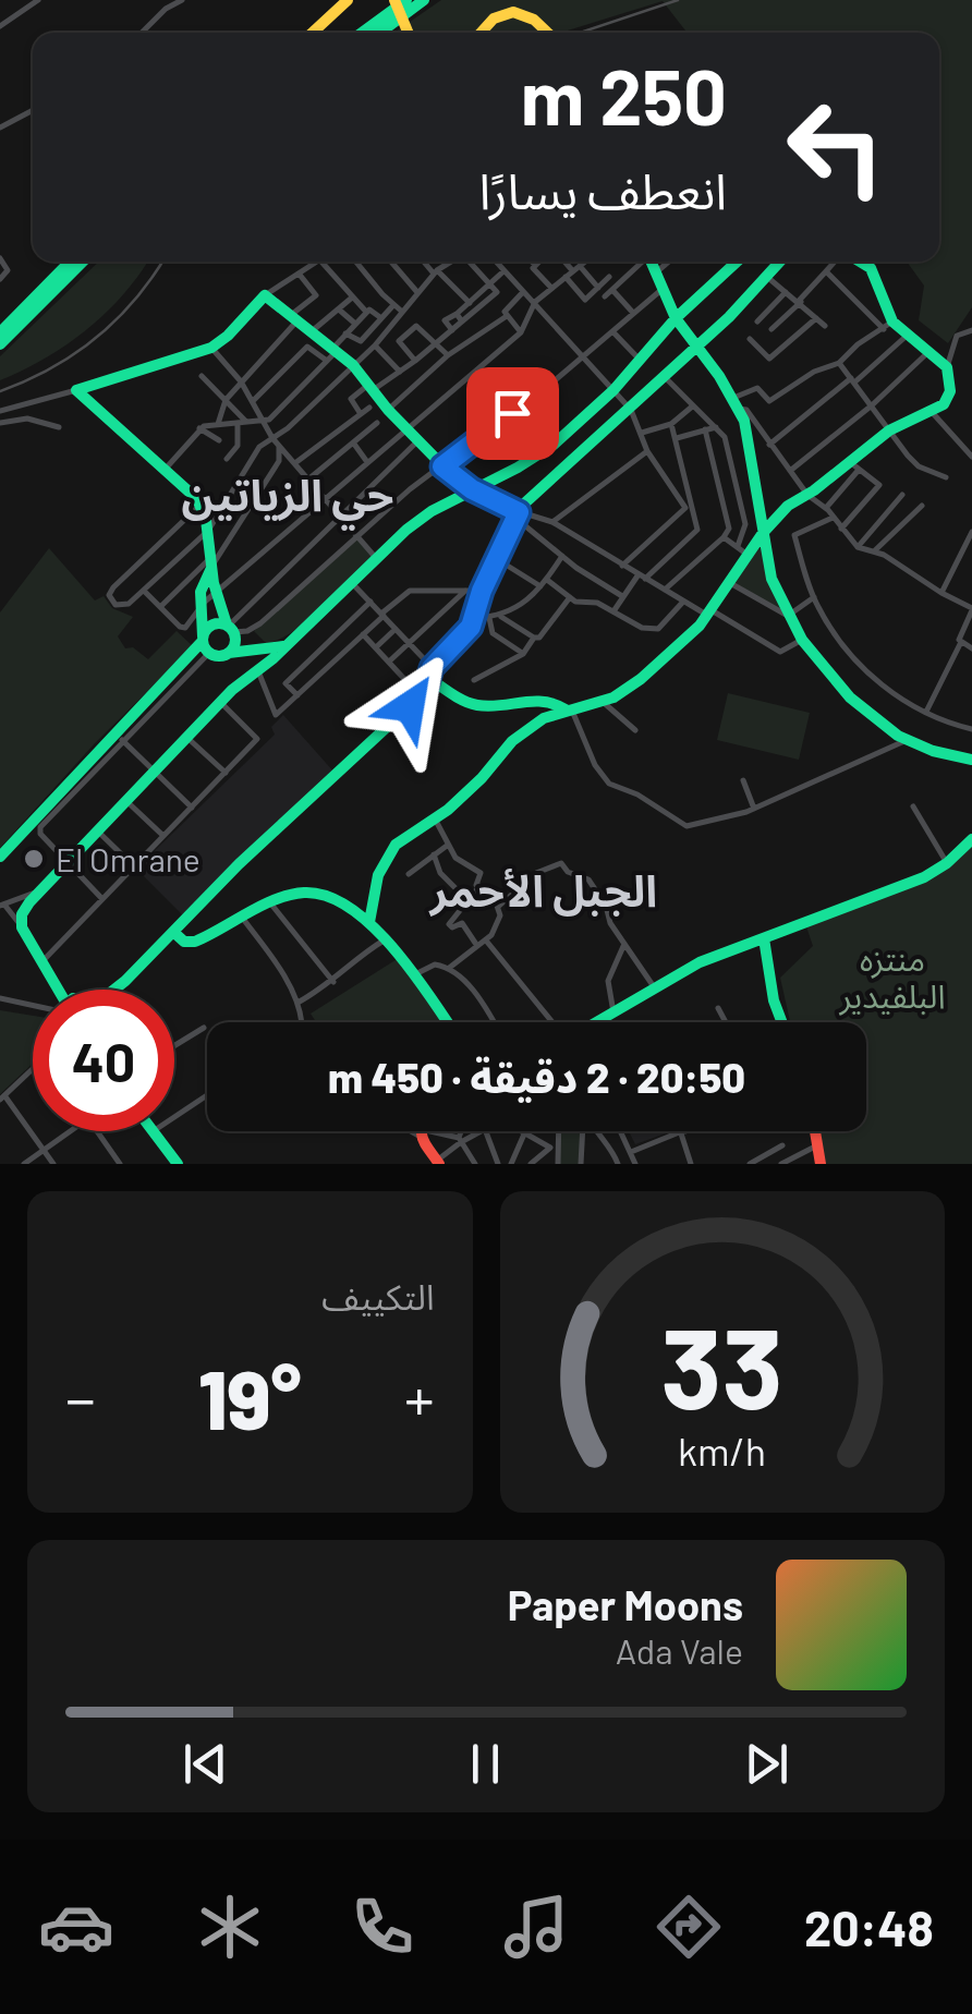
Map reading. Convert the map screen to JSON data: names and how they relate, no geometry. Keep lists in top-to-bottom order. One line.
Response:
{"districts":["حي الزياتين","الجبل الأحمر"],"parks":["منتزه البلفيدير"],"places":["El Omrane"],"page":{"turn":["250 m","انعطف يسارًا"],"limit":"40","trip":"20:50 · 2 دقيقة · 450 m","tile":"التكييف","heat":["−","19°","+"],"song":["Paper Moons","Ada Vale"],"tabs":"20:48","gauge":["33","km/h"]}}
